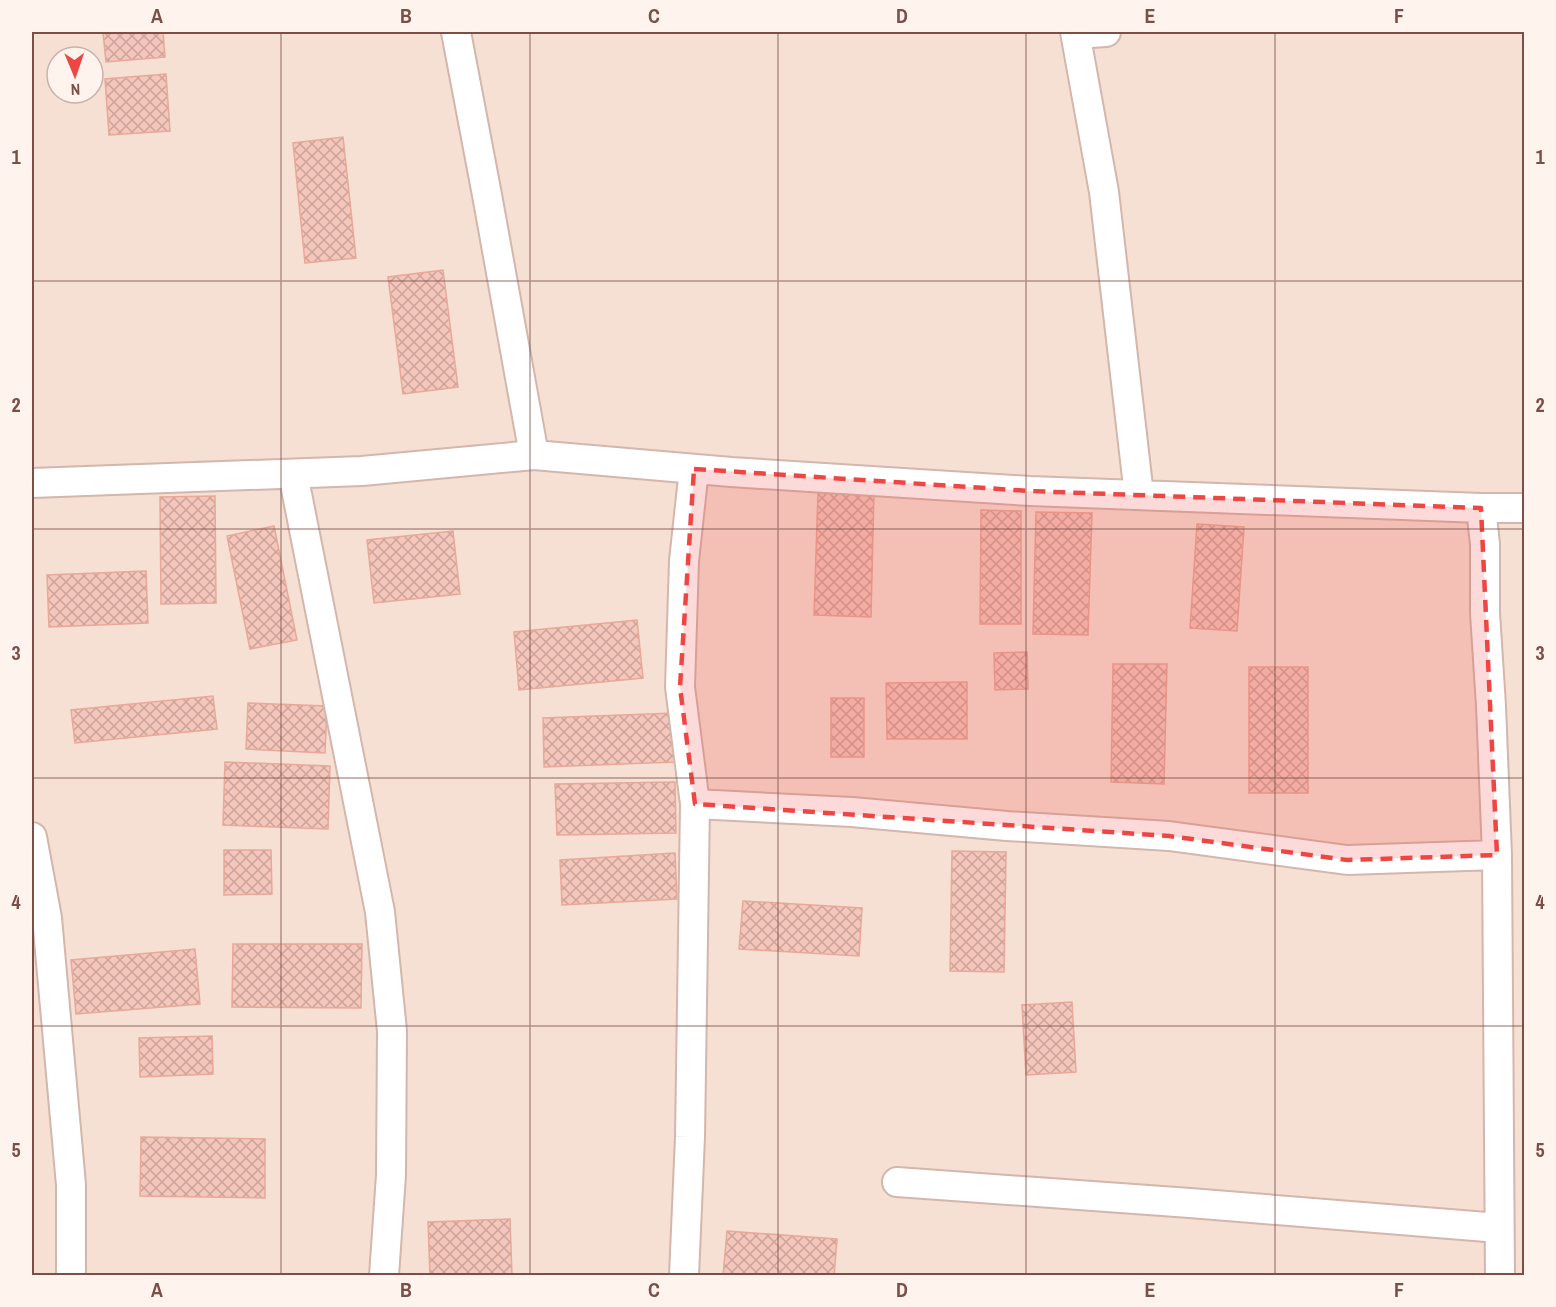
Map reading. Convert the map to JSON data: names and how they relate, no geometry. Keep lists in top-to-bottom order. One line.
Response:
{"north":"bottom","grid":{"columns":["A","B","C","D","E","F"],"rows":["1","2","3","4","5"]}}
